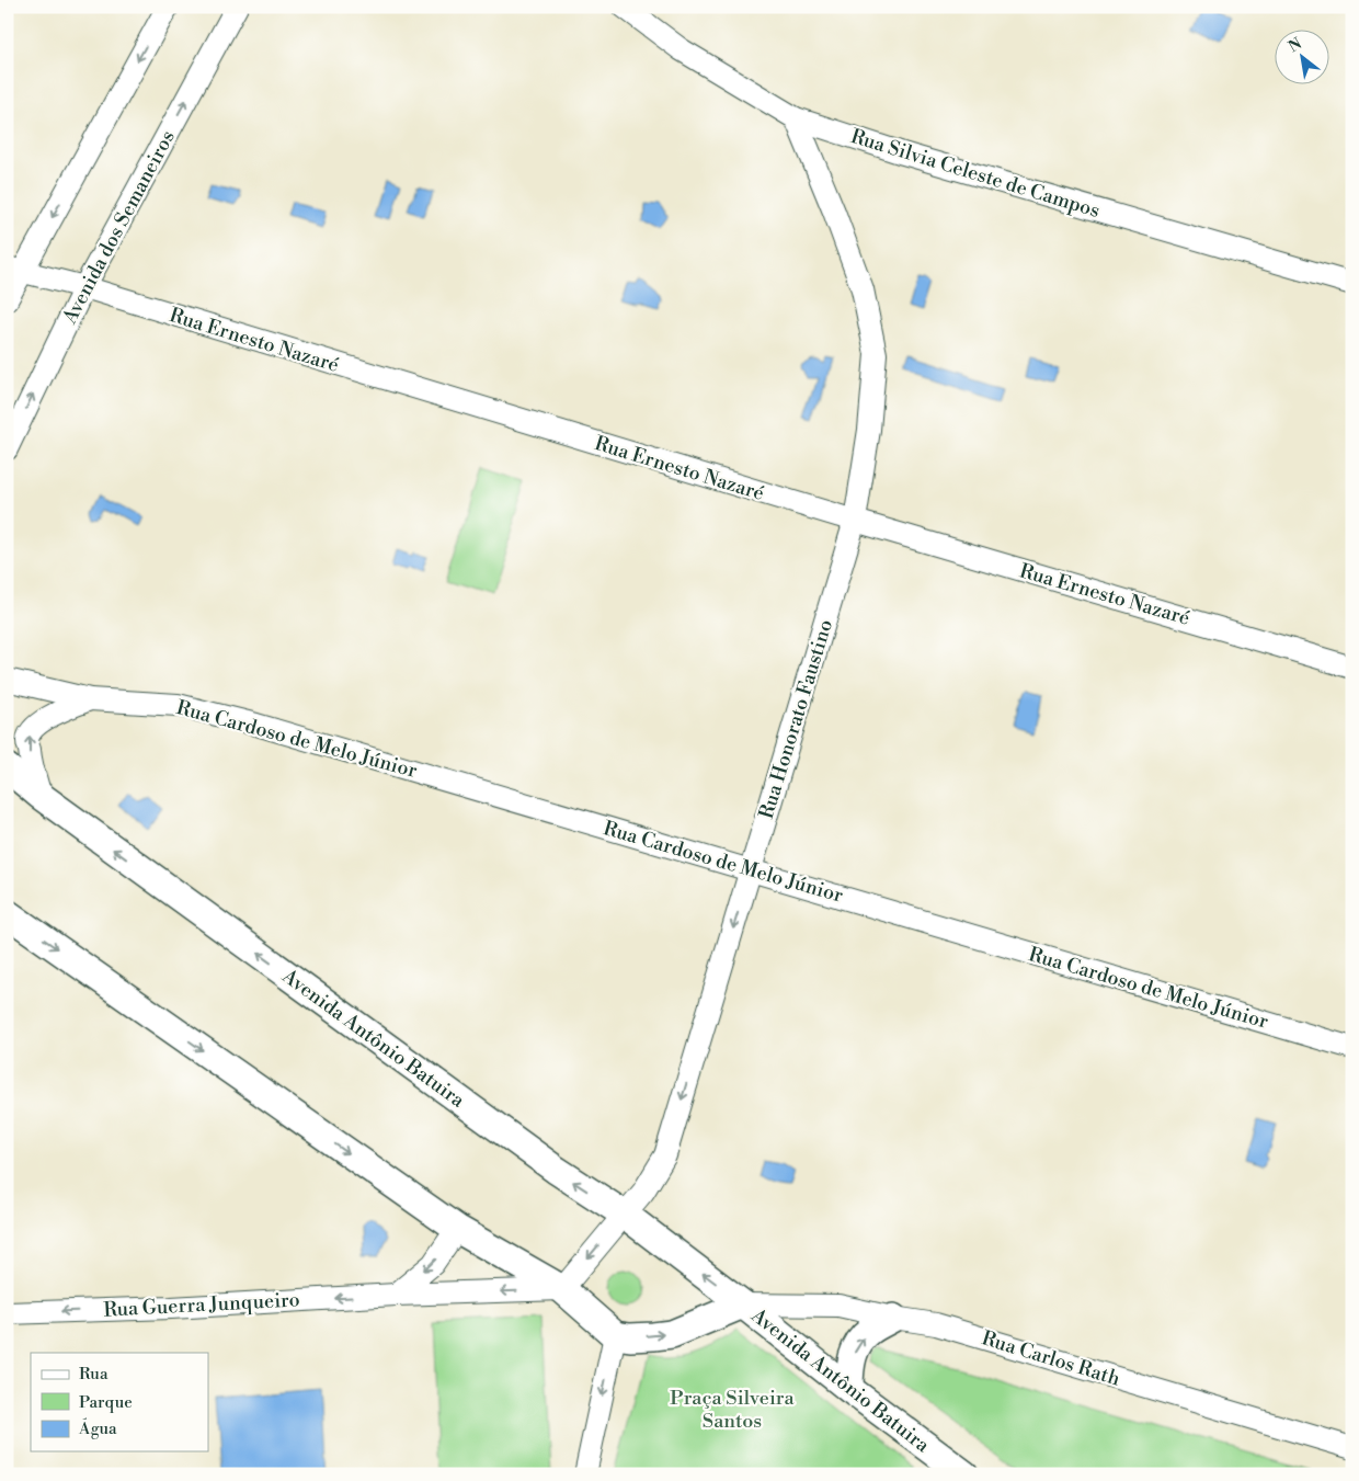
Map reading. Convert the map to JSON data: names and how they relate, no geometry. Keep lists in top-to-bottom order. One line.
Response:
{"streets":{"street":["Rua Silvia Celeste de Campos","Avenida dos Semaneiros","Rua Ernesto Nazaré","Rua Honorato Faustino","Rua Cardoso de Melo Júnior","Avenida Antônio Batuira","Rua Guerra Junqueiro","Rua Carlos Rath"]},"crossings":[["Rua Silvia Celeste de Campos","Rua Honorato Faustino"],["Avenida dos Semaneiros","Rua Ernesto Nazaré"],["Rua Ernesto Nazaré","Rua Honorato Faustino"],["Rua Honorato Faustino","Rua Cardoso de Melo Júnior"],["Rua Honorato Faustino","Avenida Antônio Batuira"],["Rua Honorato Faustino","Rua Guerra Junqueiro"],["Rua Cardoso de Melo Júnior","Avenida Antônio Batuira"],["Avenida Antônio Batuira","Rua Carlos Rath"]],"one_way":["Rua Honorato Faustino","Rua Guerra Junqueiro"],"parks":["Praça Silveira Santos"],"legend":["Rua","Parque","Água"],"north":"top left"}
